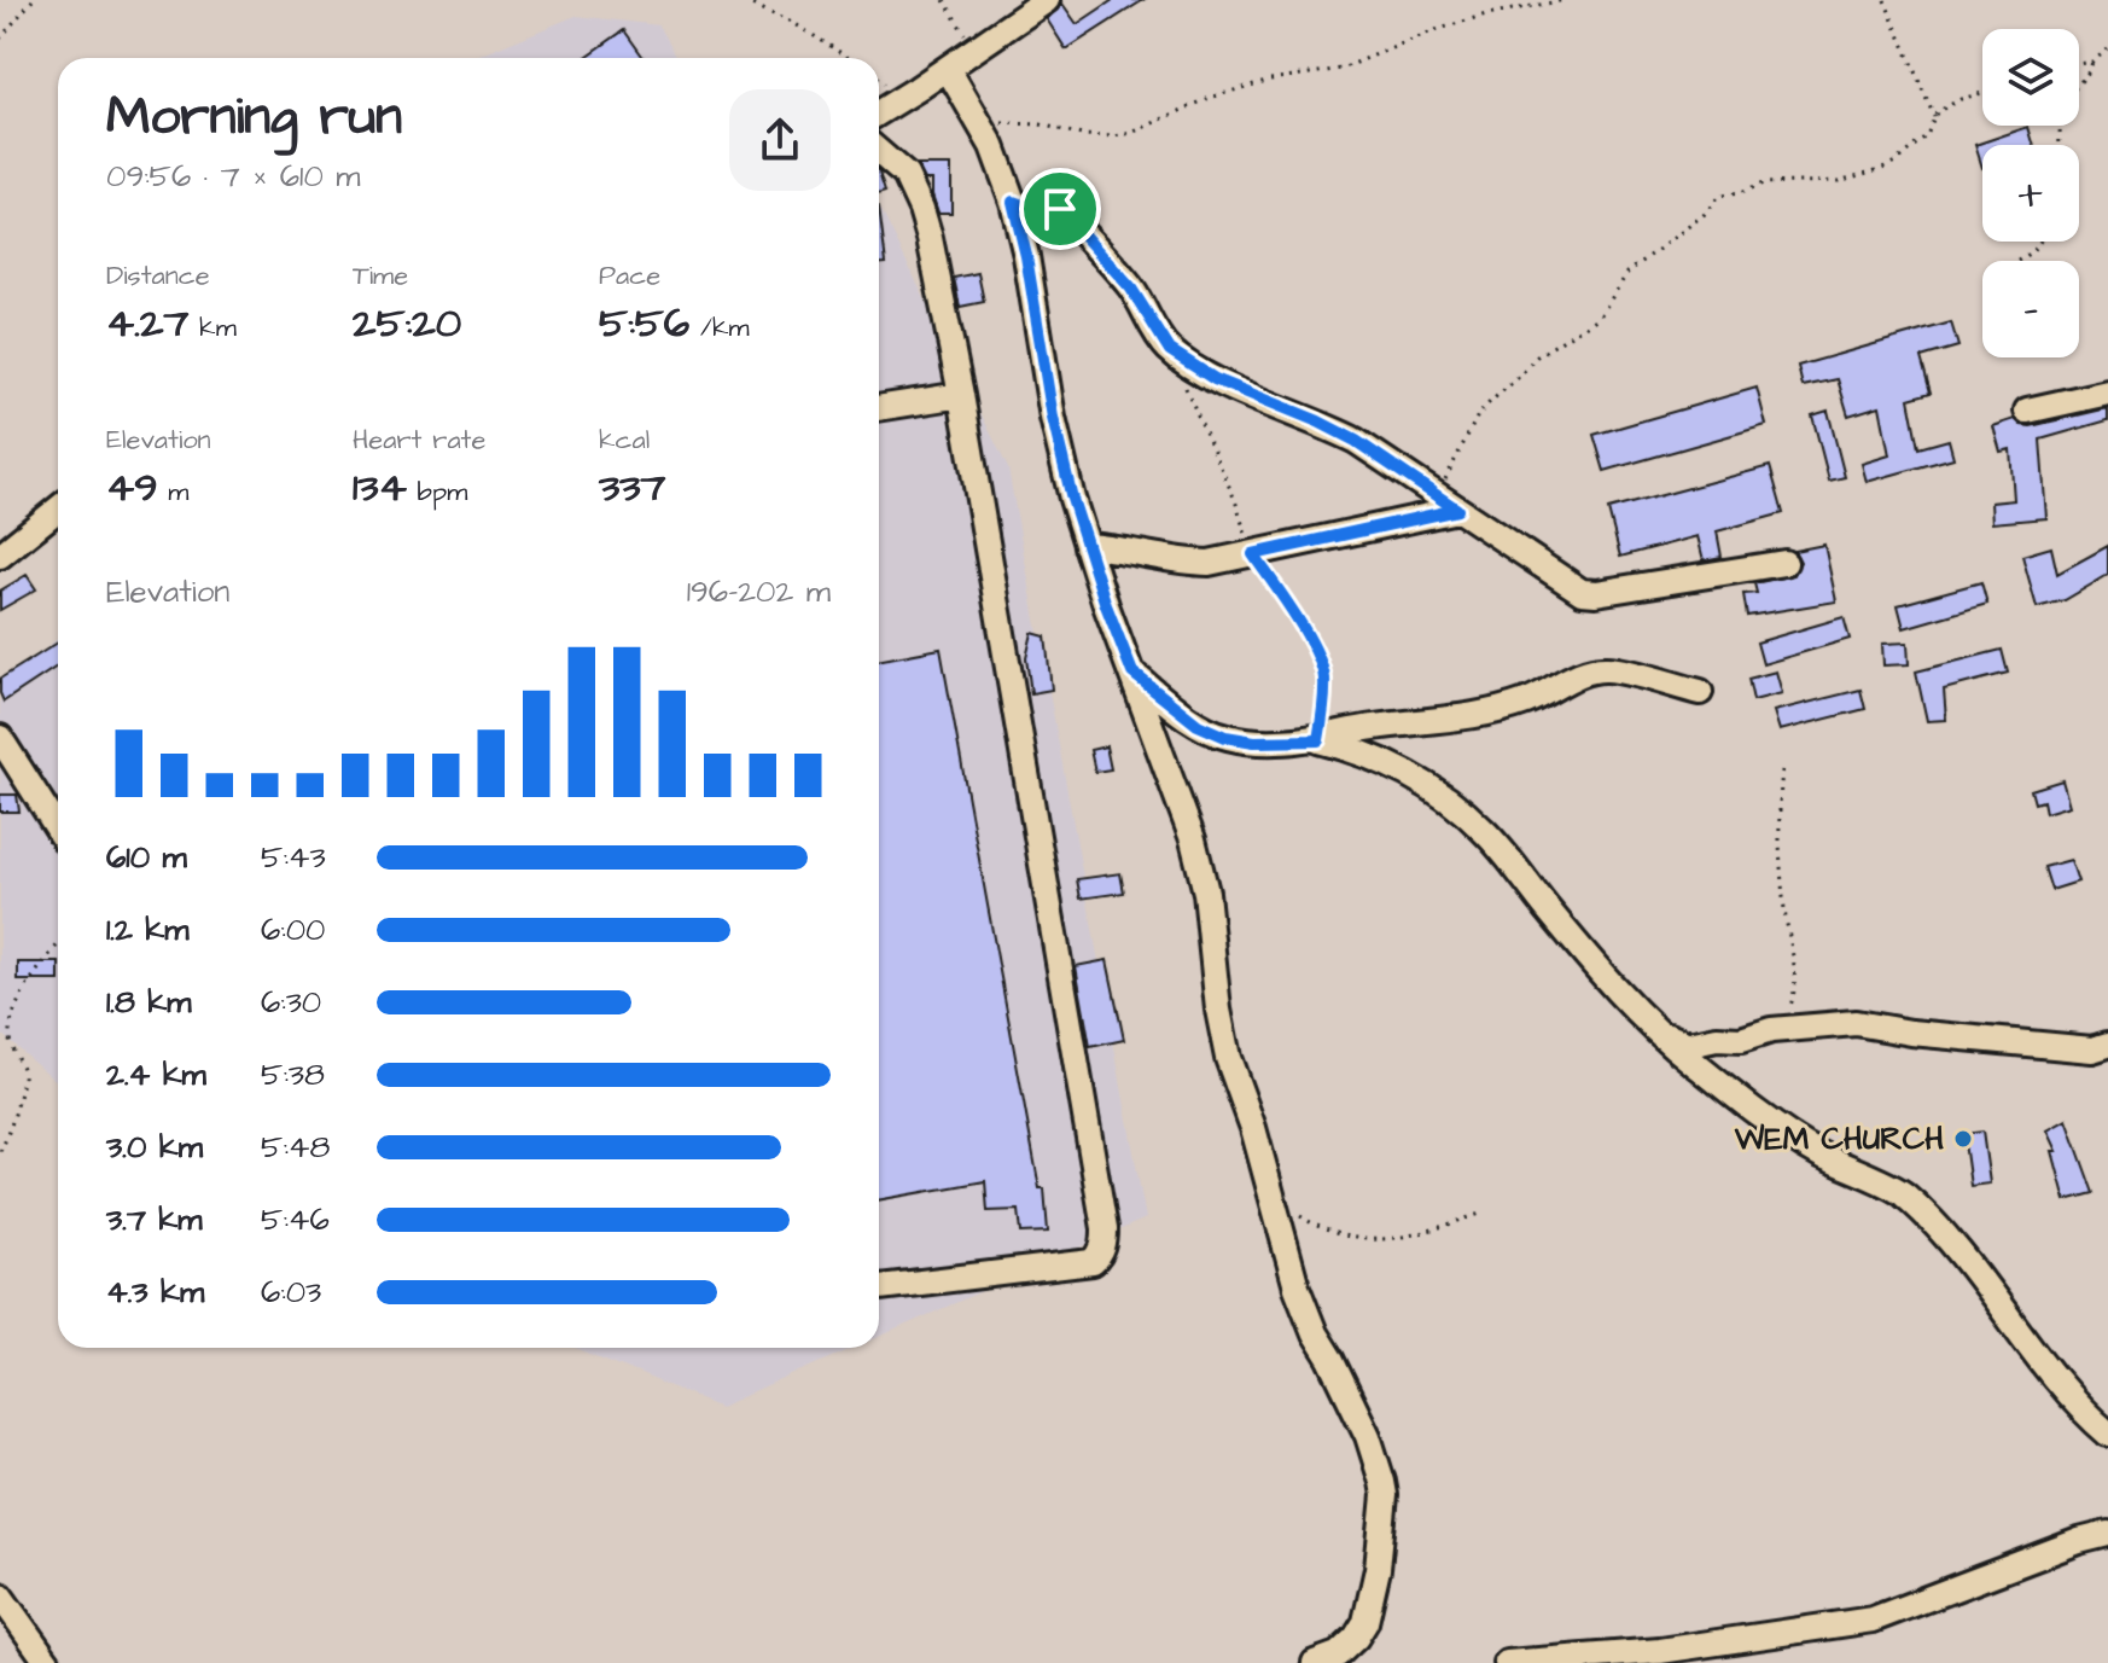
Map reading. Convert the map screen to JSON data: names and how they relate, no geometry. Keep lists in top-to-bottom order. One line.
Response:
{"places":["WEM CHURCH"],"page":{"map_buttons":["+","−"],"heading":["Morning run","09:56 · 7 × 610 m"],"stats":[["Distance","4.27 km"],["Time","25:20"],["Pace","5:56 /km"],["Elevation","49 m"],["Heart rate","134 bpm"],["kcal","337"]],"chart":["Elevation","196–202 m"],"list":[{"name":"610 m","note":"5:43"},{"name":"1.2 km","note":"6:00"},{"name":"1.8 km","note":"6:30"},{"name":"2.4 km","note":"5:38"},{"name":"3.0 km","note":"5:48"},{"name":"3.7 km","note":"5:46"},{"name":"4.3 km","note":"6:03"}]}}
